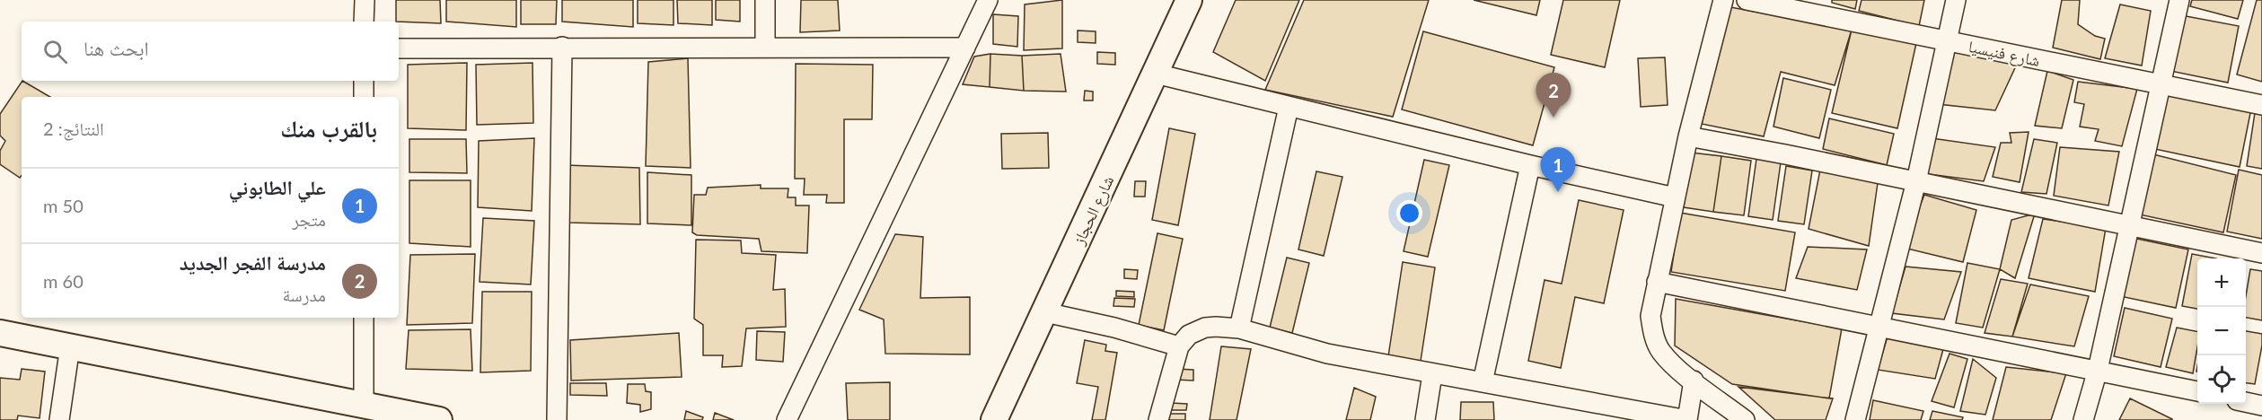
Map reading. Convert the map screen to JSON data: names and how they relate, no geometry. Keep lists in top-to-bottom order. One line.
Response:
{"streets":{"main road":["شارع الحجاز"],"street":["شارع فنيسيا"]},"page":{"search":"ابحث هنا","pins":["2","1"],"heading":["بالقرب منك","النتائج: 2"],"list":[{"mark":"1","name":"علي الطابوني","note":"متجر","value":"50 m"},{"mark":"2","name":"مدرسة الفجر الجديد","note":"مدرسة","value":"60 m"}],"map_buttons":["+","−"]}}
